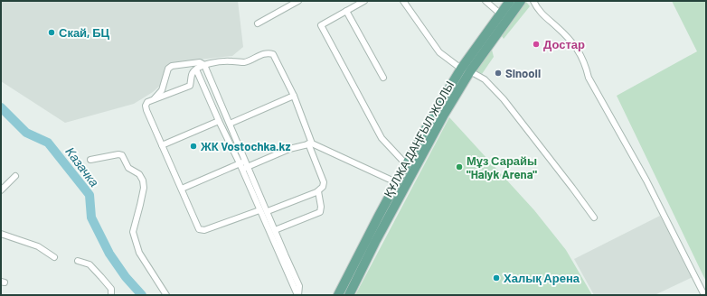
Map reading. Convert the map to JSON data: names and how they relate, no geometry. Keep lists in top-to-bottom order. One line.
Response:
{"streets":{"main road":["ҚҰЛЖА ДАҢҒЫЛ ЖОЛЫ"]},"water":["Казачка"],"places":["Скай, БЦ","Достар","Sinooil","ЖК Vostochka.kz","Мұз Сарайы \"Halyk Arena\"","Халық Арена"]}
